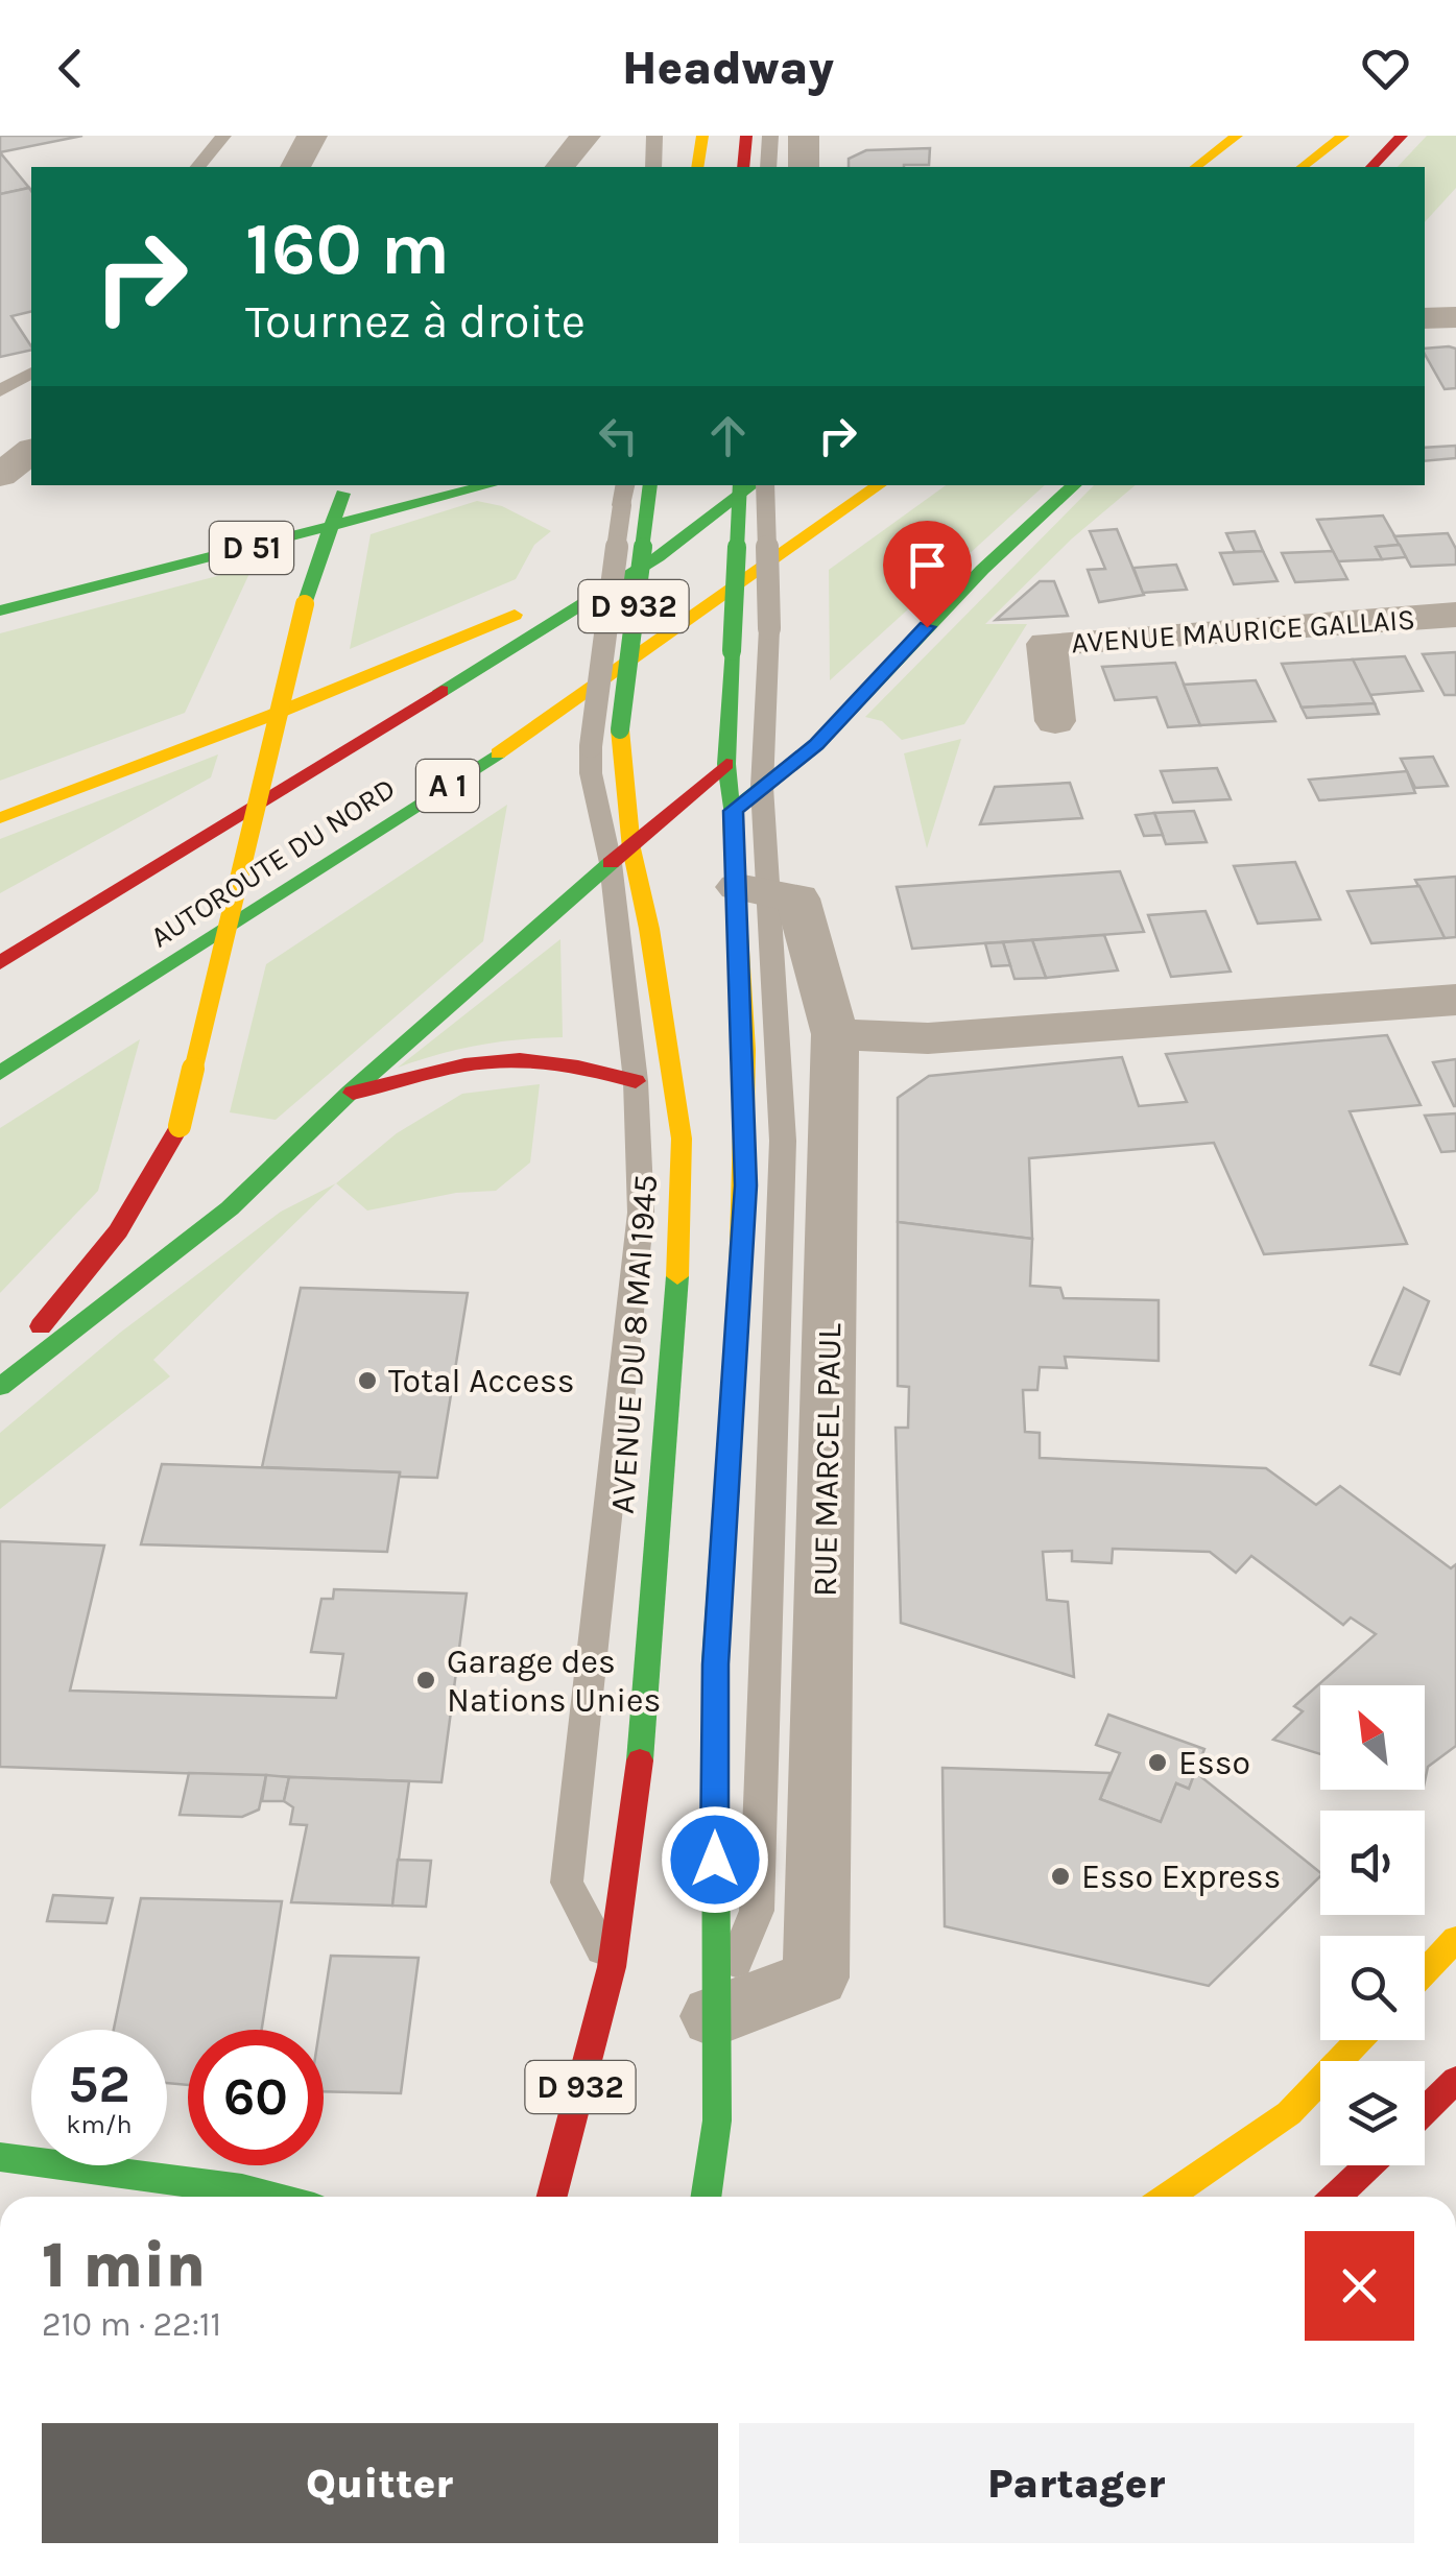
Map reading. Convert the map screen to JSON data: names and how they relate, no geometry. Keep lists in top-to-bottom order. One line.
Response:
{"streets":{"main road":["D 51","D 932","A 1","AUTOROUTE DU NORD","AVENUE DU 8 MAI 1945"],"street":["AVENUE MAURICE GALLAIS","RUE MARCEL PAUL"]},"places":["Total Access","Garage des Nations Unies","Esso","Esso Express"],"north":"top left","page":{"header":"Headway","turn":["160 m","Tournez à droite"],"speed":"52 km/h","limit":"60","heading":["1 min","210 m · 22:11"],"buttons":["Quitter","Partager"]}}
